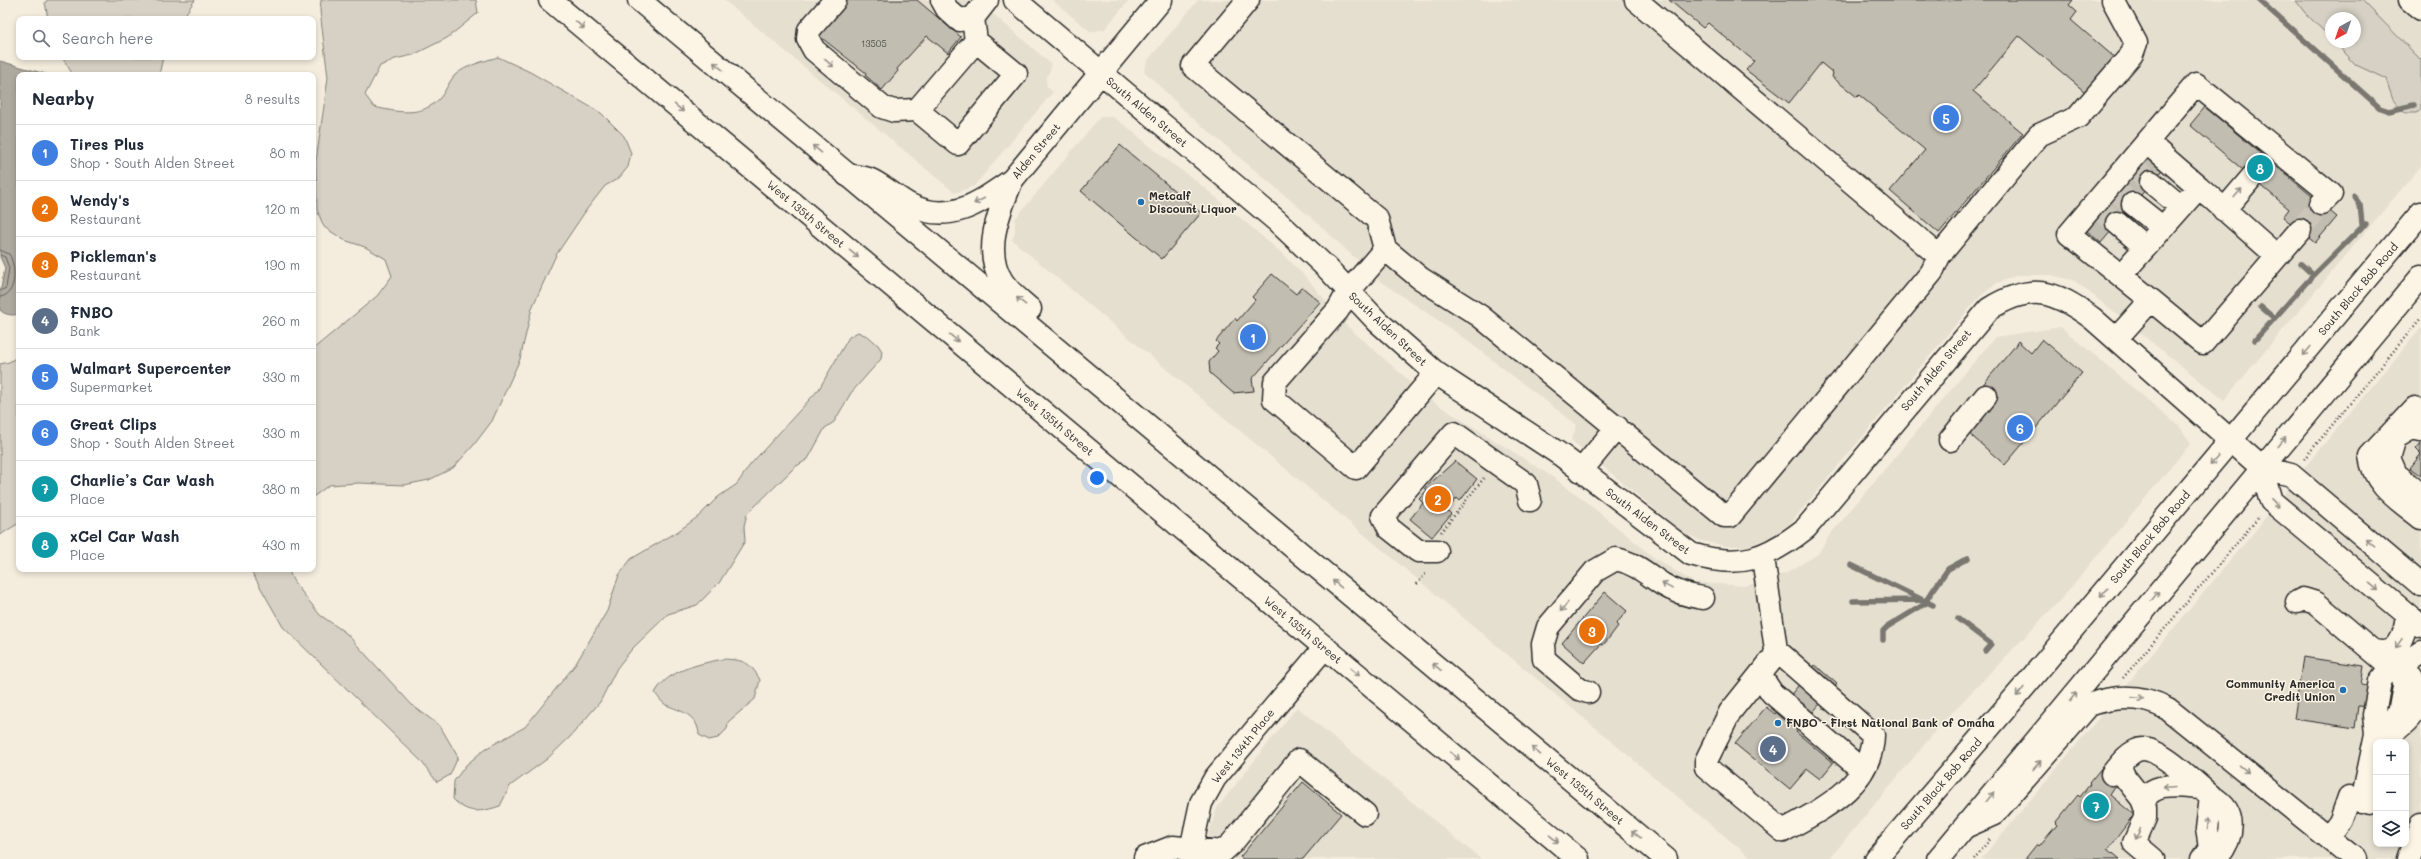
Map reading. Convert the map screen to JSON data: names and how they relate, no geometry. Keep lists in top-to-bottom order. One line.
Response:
{"streets":{"main road":["South Alden Street","Alden Street","West 135th Street","South Black Bob Road","West 134th Place"]},"crossings":[["South Alden Street","Alden Street"],["South Alden Street","South Black Bob Road"],["Alden Street","West 135th Street"],["West 135th Street","West 134th Place"]],"one_way":["Alden Street"],"places":["Metcalf Discount Liquor","Community America Credit Union","FNBO - First National Bank of Omaha"],"house_numbers":["13505"],"north":"bottom left","page":{"search":"Search here","heading":["Nearby","8 results"],"pins":["5","8","1","6","2","3","4","7"],"list":[{"mark":"1","name":"Tires Plus","note":"Shop · South Alden Street","value":"80 m"},{"mark":"2","name":"Wendy's","note":"Restaurant","value":"120 m"},{"mark":"3","name":"Pickleman's","note":"Restaurant","value":"190 m"},{"mark":"4","name":"FNBO","note":"Bank","value":"260 m"},{"mark":"5","name":"Walmart Supercenter","note":"Supermarket","value":"330 m"},{"mark":"6","name":"Great Clips","note":"Shop · South Alden Street","value":"330 m"},{"mark":"7","name":"Charlie’s Car Wash","note":"Place","value":"380 m"},{"mark":"8","name":"xCel Car Wash","note":"Place","value":"430 m"}],"map_buttons":["+","−"]}}
